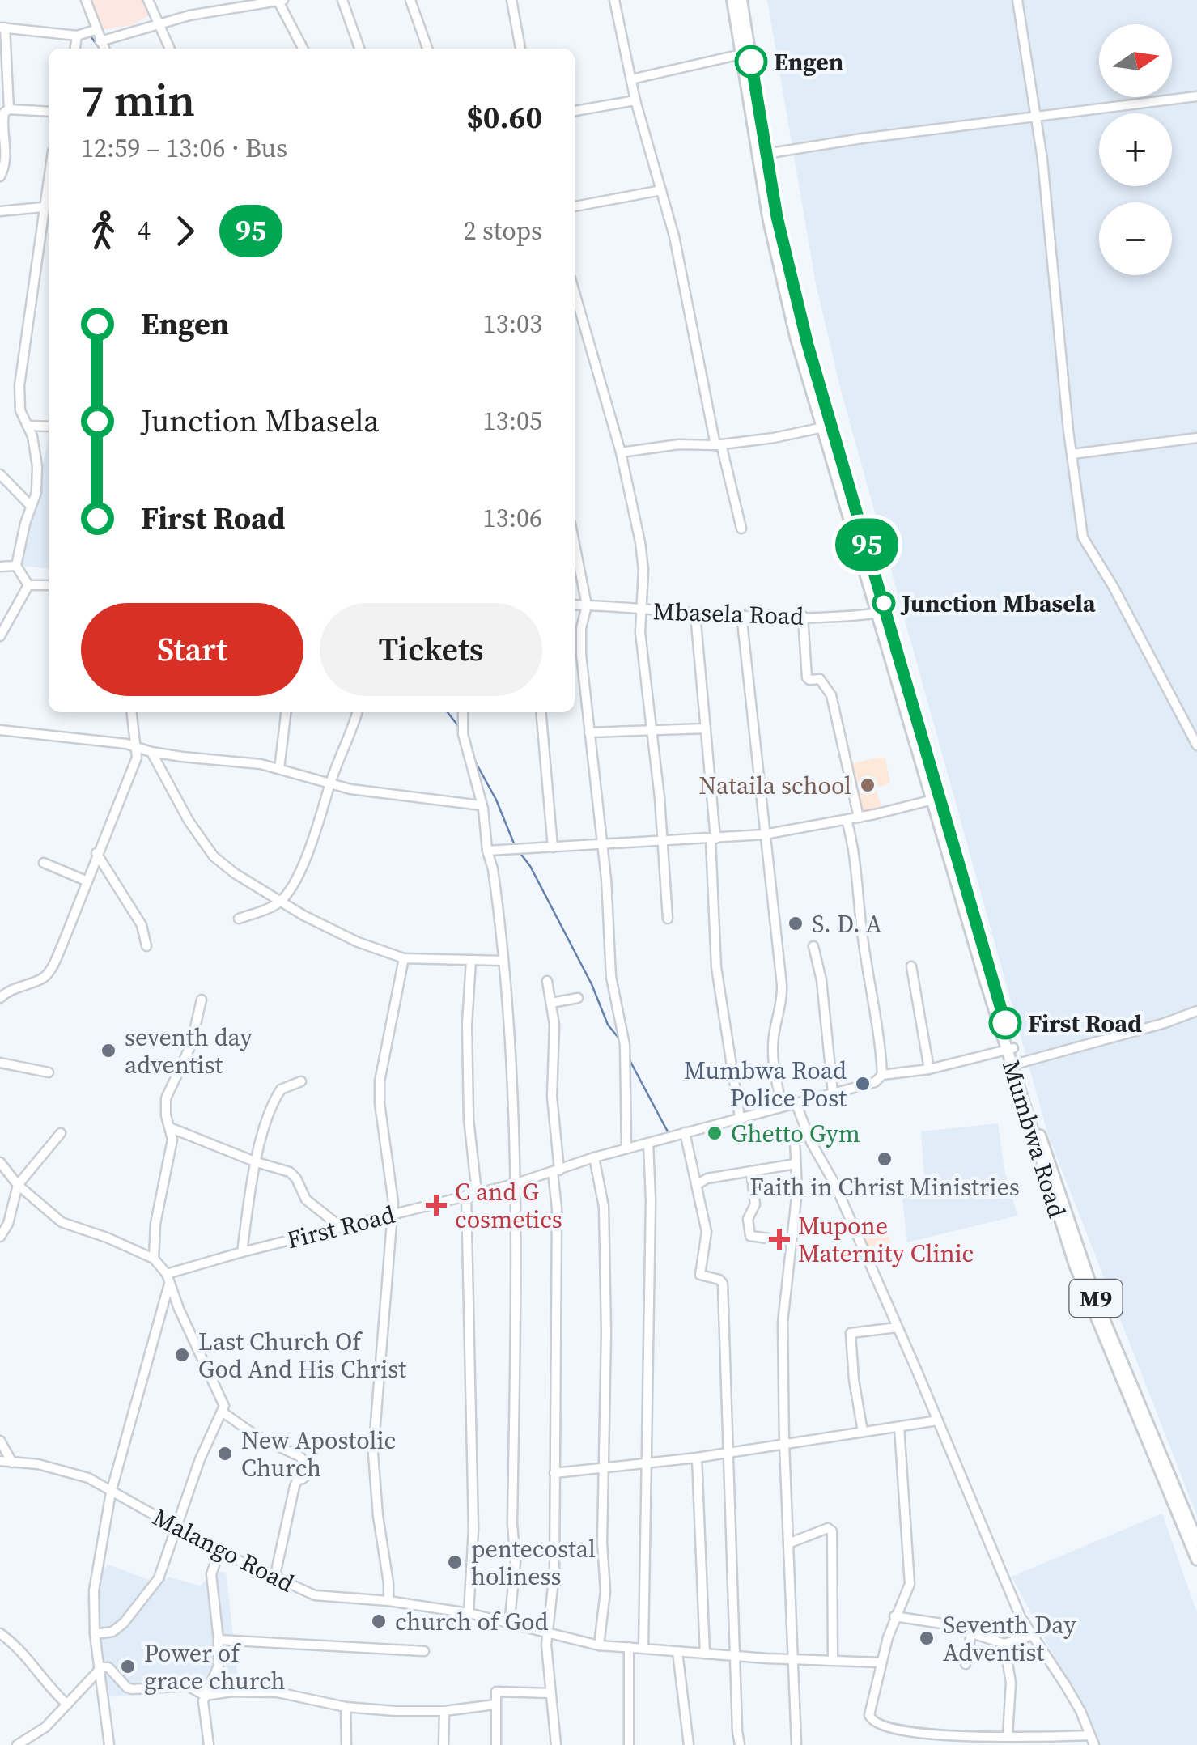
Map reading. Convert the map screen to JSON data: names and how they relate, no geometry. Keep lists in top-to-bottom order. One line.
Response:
{"streets":{"main road":["Mumbwa Road","M9"],"street":["Mbasela Road","First Road","Malango Road"]},"crossings":[["Mbasela Road","Mumbwa Road"],["Mumbwa Road","First Road"]],"places":{"other":["Engen","Junction Mbasela","Nataila school","S. D. A","First Road","seventh day adventist","Mumbwa Road Police Post","Ghetto Gym","Faith in Christ Ministries","Last Church Of God And His Christ","New Apostolic Church","pentecostal holiness","church of God","Seventh Day Adventist","Power of grace church"],"health":["C and G cosmetics","Mupone Maternity Clinic"]},"lines":["bus line 95"],"north":"right","page":{"on_map":"95","map_buttons":["+","−"],"heading":["7 min","12:59 – 13:06 · Bus","$0.60"],"legs":["4","95","2 stops"],"list":[{"name":"Engen","value":"13:03"},{"name":"Junction Mbasela","value":"13:05"},{"name":"First Road","value":"13:06"}],"buttons":["Start","Tickets"]}}
